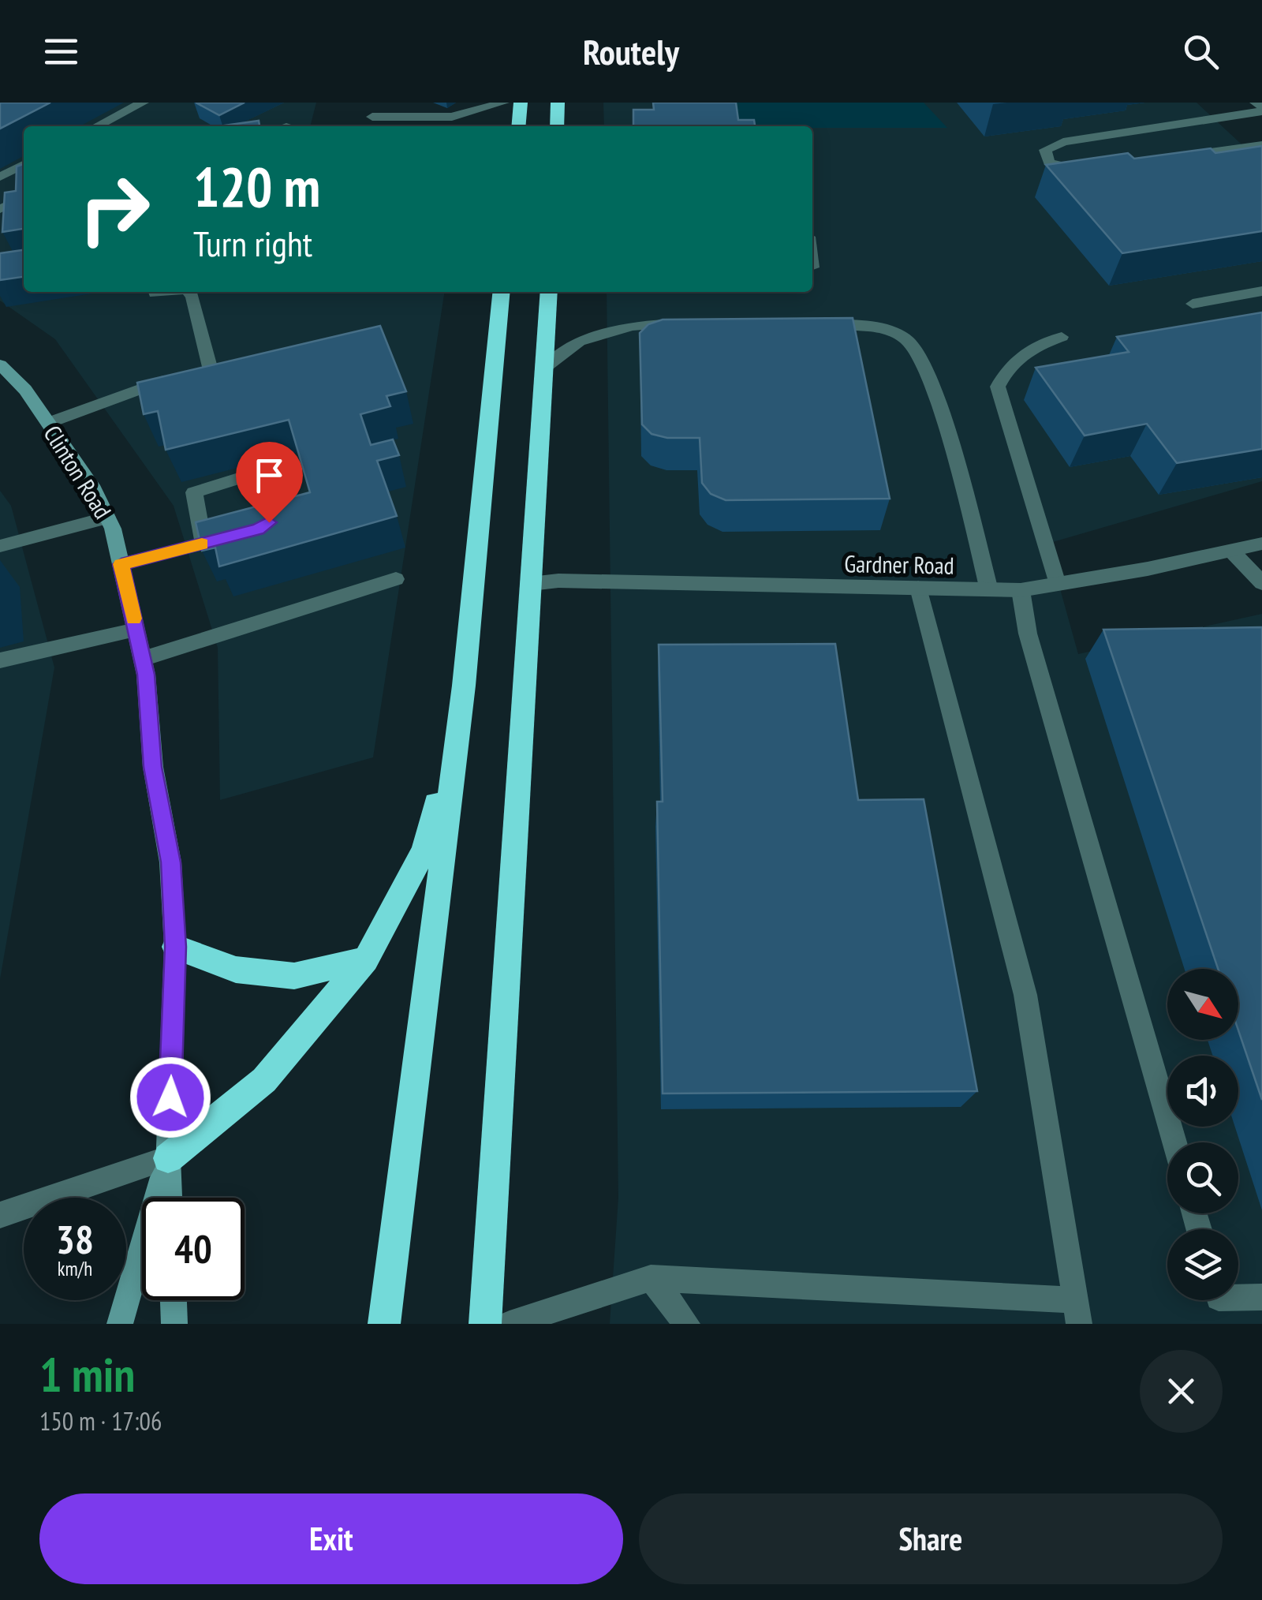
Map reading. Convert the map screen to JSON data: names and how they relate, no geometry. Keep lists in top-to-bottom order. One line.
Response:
{"streets":{"street":["Clinton Road","Gardner Road"]},"north":"bottom right","page":{"header":"Routely","turn":["120 m","Turn right"],"speed":"38 km/h","limit":"40","heading":["1 min","150 m · 17:06"],"buttons":["Exit","Share"]}}
